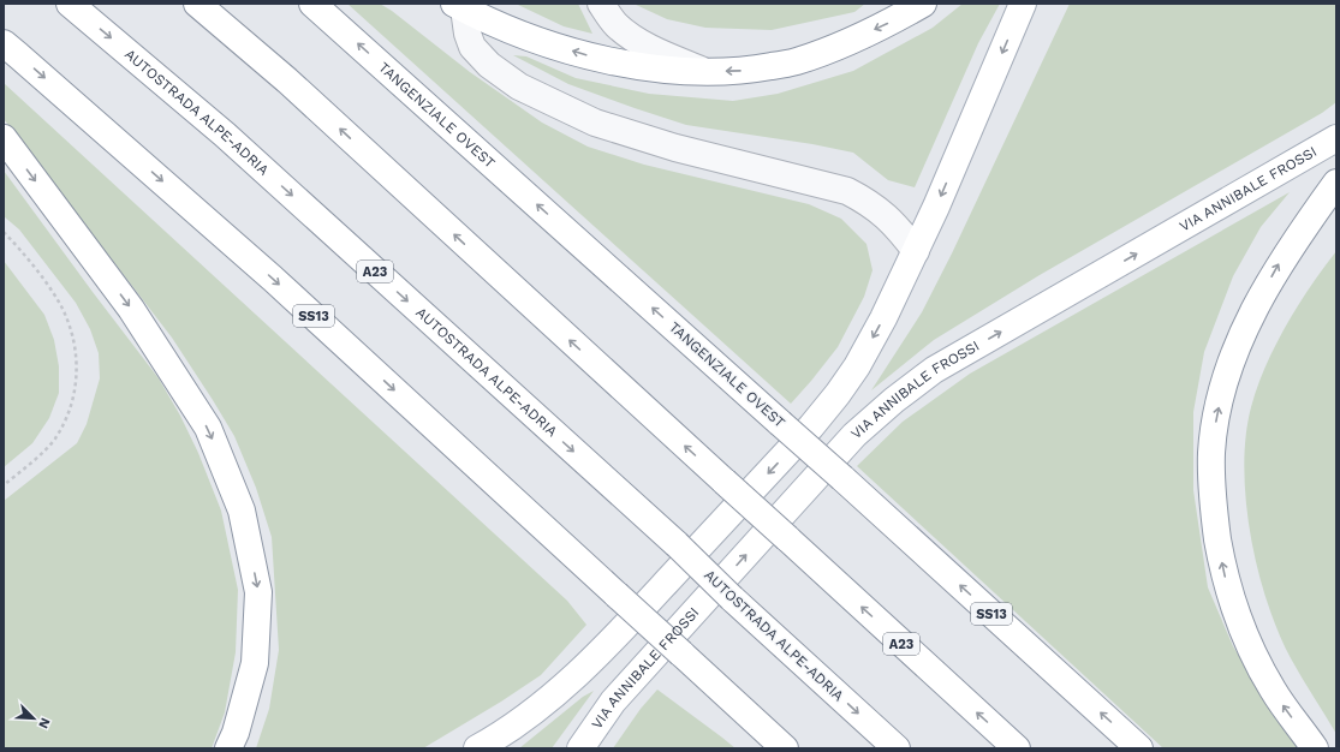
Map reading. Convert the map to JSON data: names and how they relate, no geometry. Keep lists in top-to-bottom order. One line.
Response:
{"streets":{"main road":["AUTOSTRADA ALPE-ADRIA","TANGENZIALE OVEST","VIA ANNIBALE FROSSI","A23","SS13"]},"north":"bottom right"}
